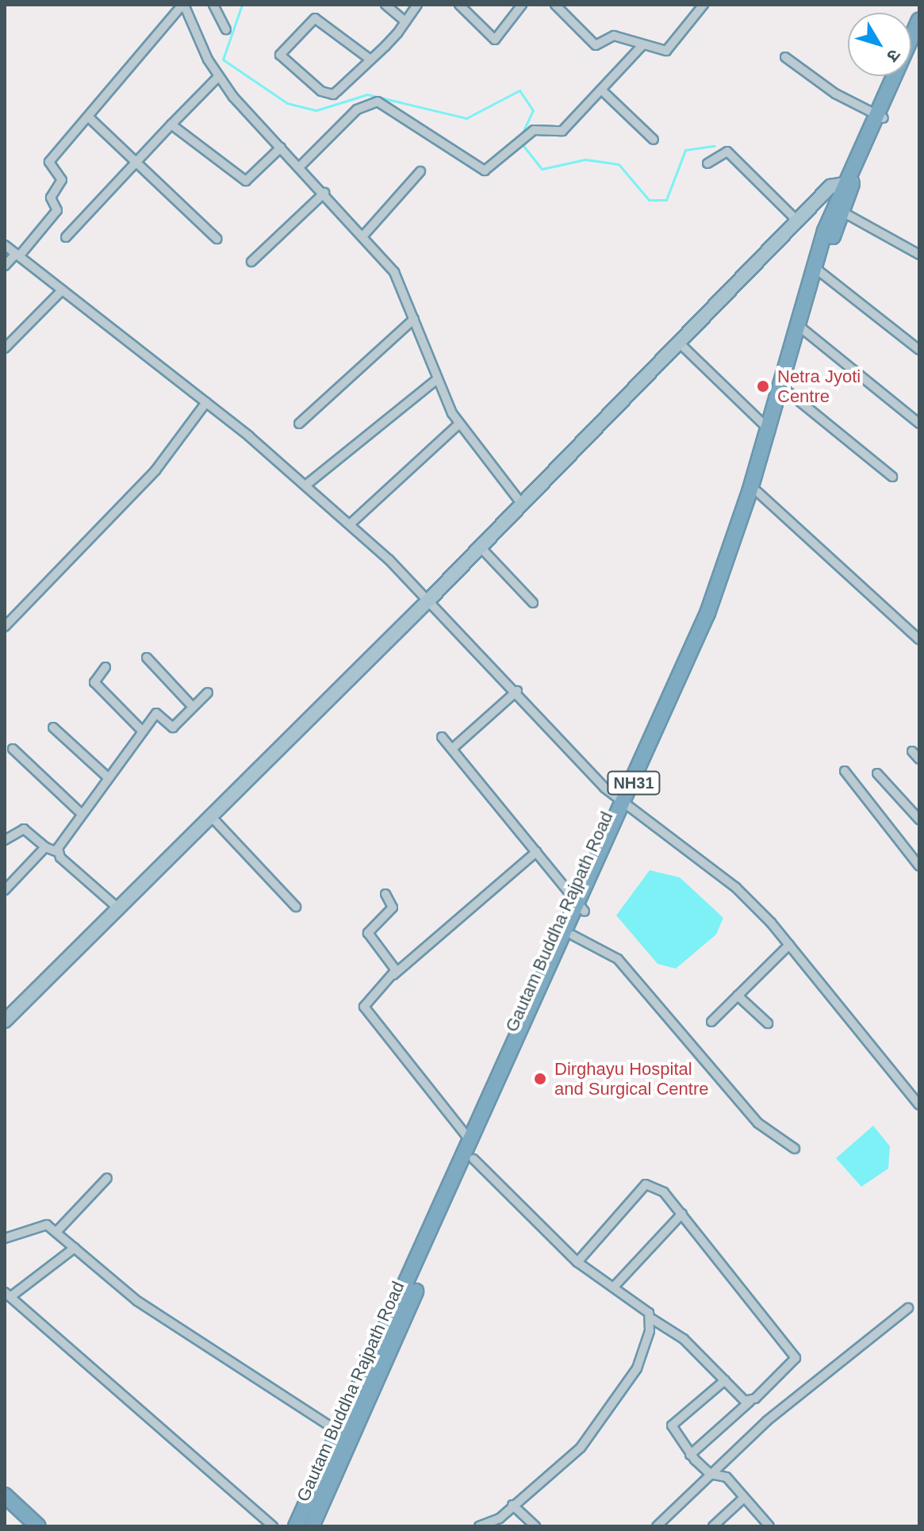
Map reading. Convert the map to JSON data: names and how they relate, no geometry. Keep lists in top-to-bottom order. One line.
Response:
{"streets":{"highway":["NH31","Gautam Buddha Rajpath Road"]},"crossings":[["NH31","Gautam Buddha Rajpath Road"]],"places":["Netra Jyoti Centre","Dirghayu Hospital and Surgical Centre"],"north":"bottom right"}
